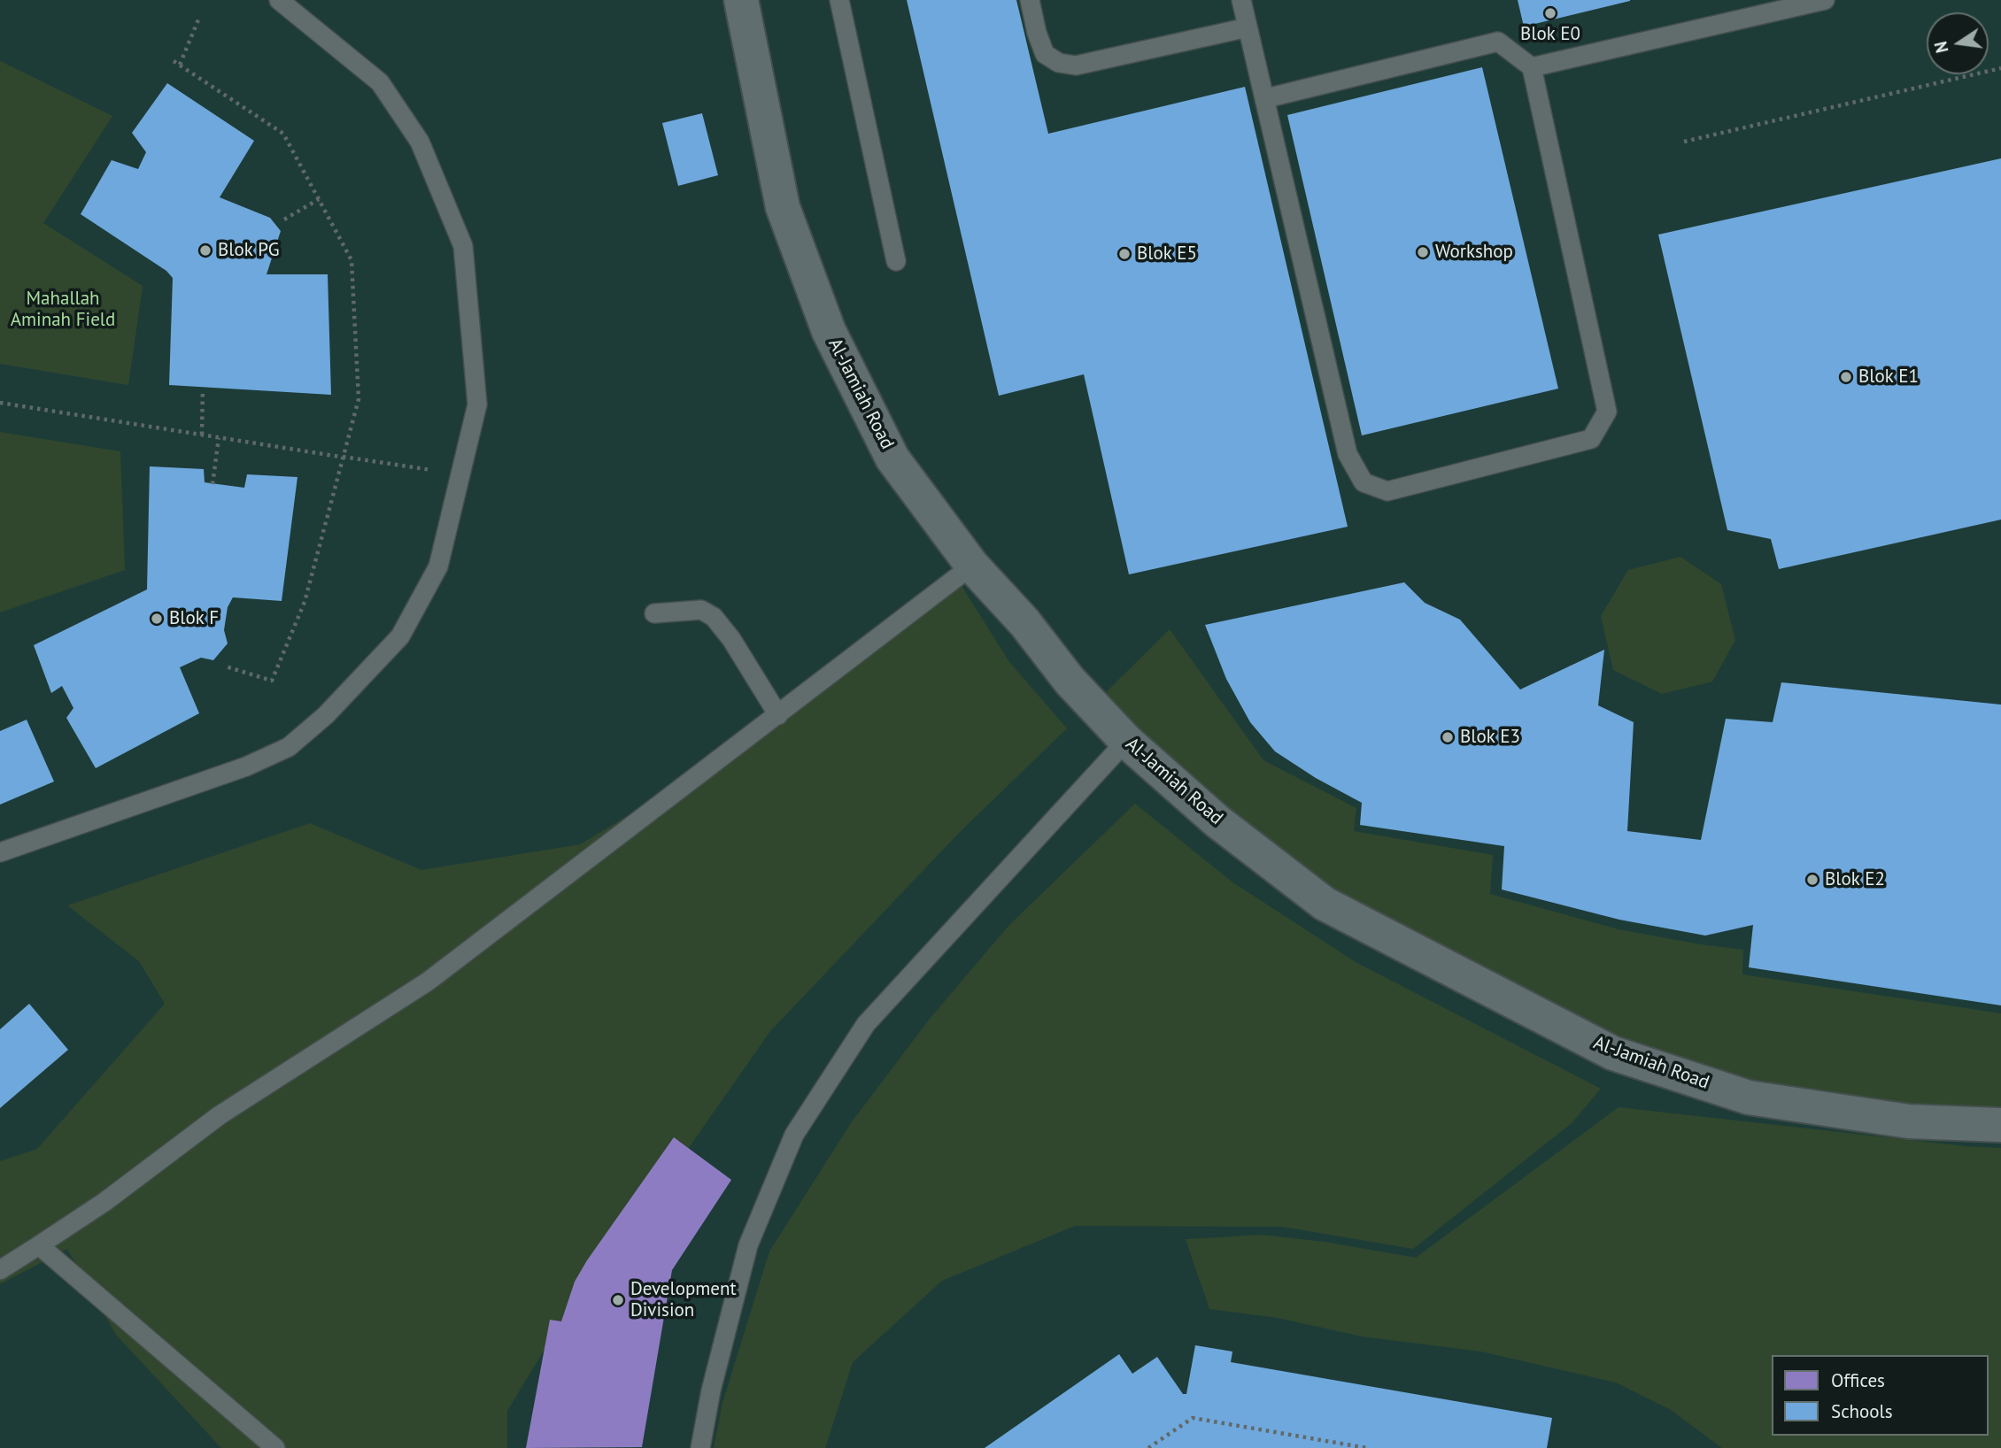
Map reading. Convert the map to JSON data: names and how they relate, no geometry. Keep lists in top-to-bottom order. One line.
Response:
{"streets":{"street":["Al-Jamiah Road"]},"parks":["Mahallah Aminah Field"],"places":["Blok E0","Blok PG","Workshop","Blok E5","Blok E1","Blok F","Blok E3","Blok E2","Development Division"],"legend":["Offices","Schools"],"north":"left"}
